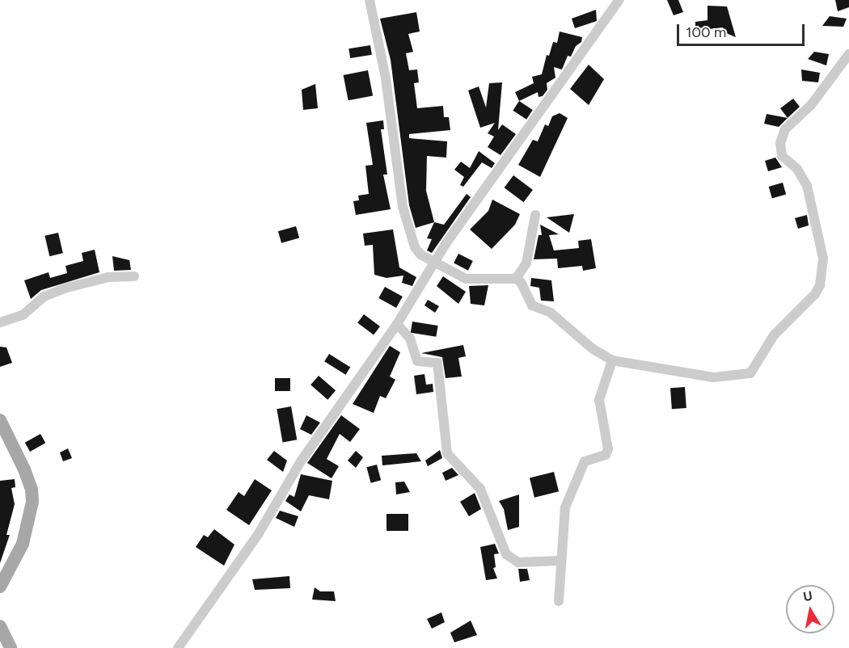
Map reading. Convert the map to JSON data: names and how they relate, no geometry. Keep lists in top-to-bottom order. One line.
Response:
{"scale_bar":"100 m","north":"top"}
